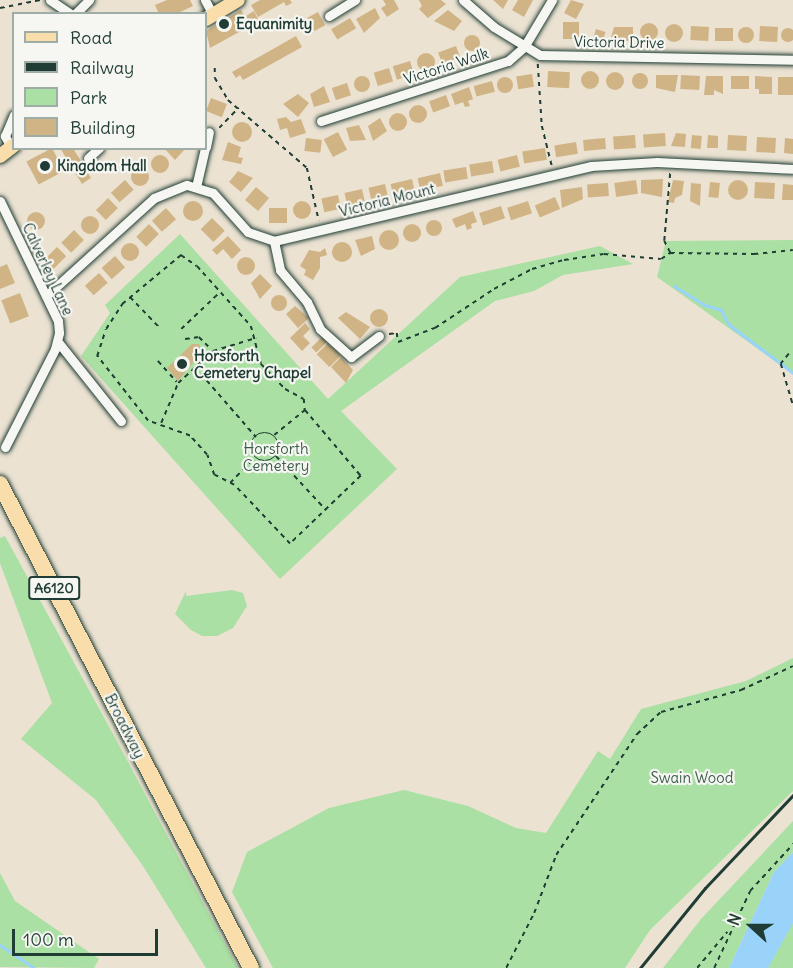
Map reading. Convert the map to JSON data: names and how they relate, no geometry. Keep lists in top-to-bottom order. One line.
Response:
{"streets":{"highway":["A6120","Broadway"],"street":["Victoria Drive","Victoria Walk","Victoria Mount","Calverley Lane"]},"crossings":[["Victoria Drive","Victoria Walk"]],"parks":["Horsforth Cemetery","Swain Wood"],"places":["Equanimity","Kingdom Hall","Horsforth Cemetery Chapel"],"legend":["Road","Railway","Park","Building"],"scale_bar":"100 m","north":"left"}
